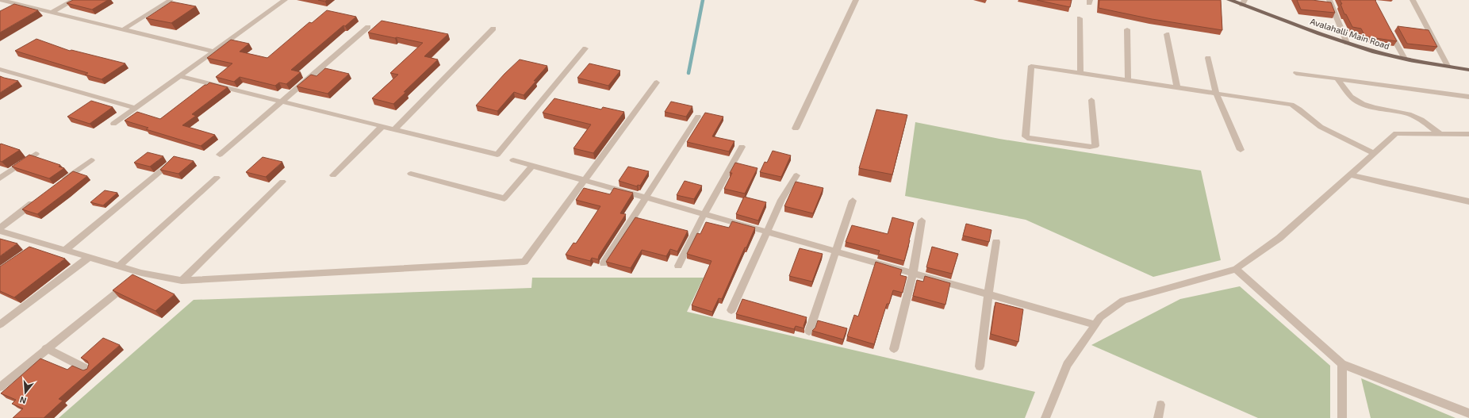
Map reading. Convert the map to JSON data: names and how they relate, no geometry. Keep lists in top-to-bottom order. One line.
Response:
{"streets":{"main road":["Avalahalli Main Road"]},"north":"bottom"}
